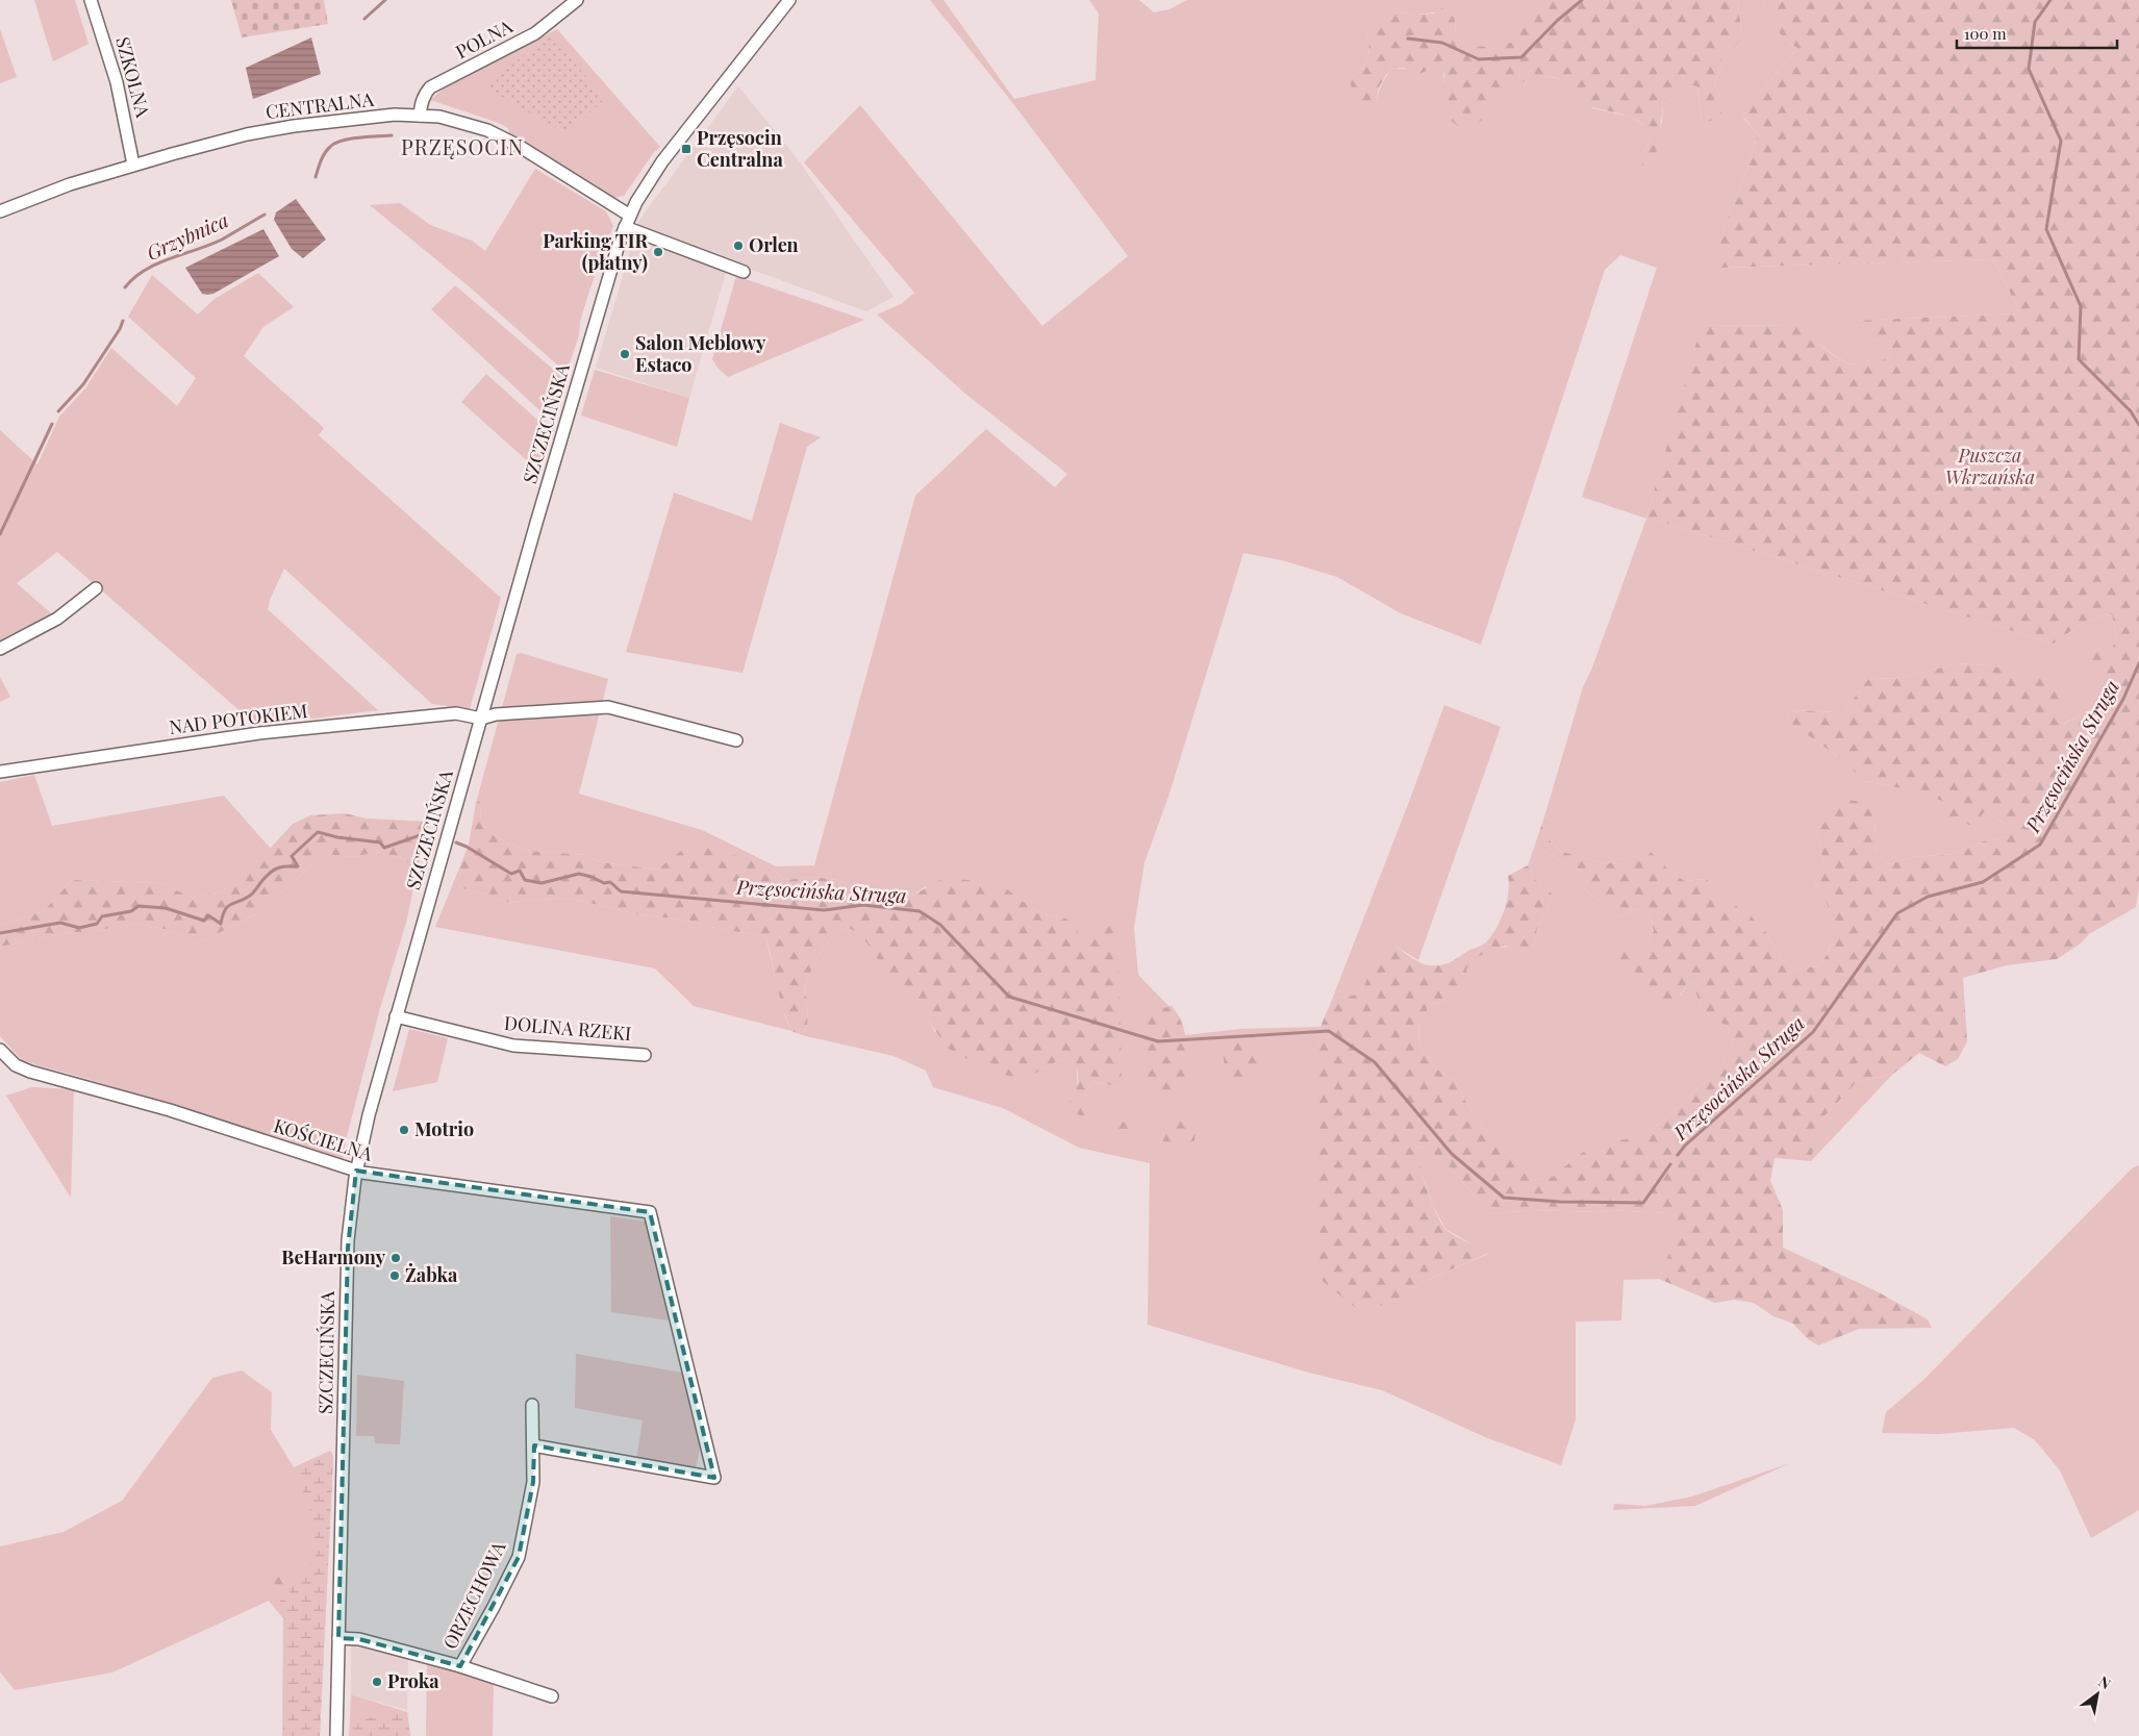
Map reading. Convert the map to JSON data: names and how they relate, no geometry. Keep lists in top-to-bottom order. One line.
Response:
{"streets":{"street":["POLNA","SZKOLNA","CENTRALNA","SZCZECIŃSKA","NAD POTOKIEM","DOLINA RZEKI","KOŚCIELNA","ORZECHOWA"]},"crossings":[["POLNA","CENTRALNA"],["SZKOLNA","CENTRALNA"],["CENTRALNA","SZCZECIŃSKA"],["SZCZECIŃSKA","NAD POTOKIEM"],["SZCZECIŃSKA","DOLINA RZEKI"],["SZCZECIŃSKA","KOŚCIELNA"],["SZCZECIŃSKA","ORZECHOWA"],["KOŚCIELNA","ORZECHOWA"]],"districts":["PRZĘSOCIN"],"water":["Grzybnica","Przęsocińska Struga"],"parks":["Puszcza Wkrzańska"],"places":{"transit":["Przęsocin Centralna"],"other":["Orlen","Parking TIR (płatny)","Salon Meblowy Estaco","Motrio","BeHarmony","Żabka","Proka"]},"scale_bar":"100 m","north":"top right"}
